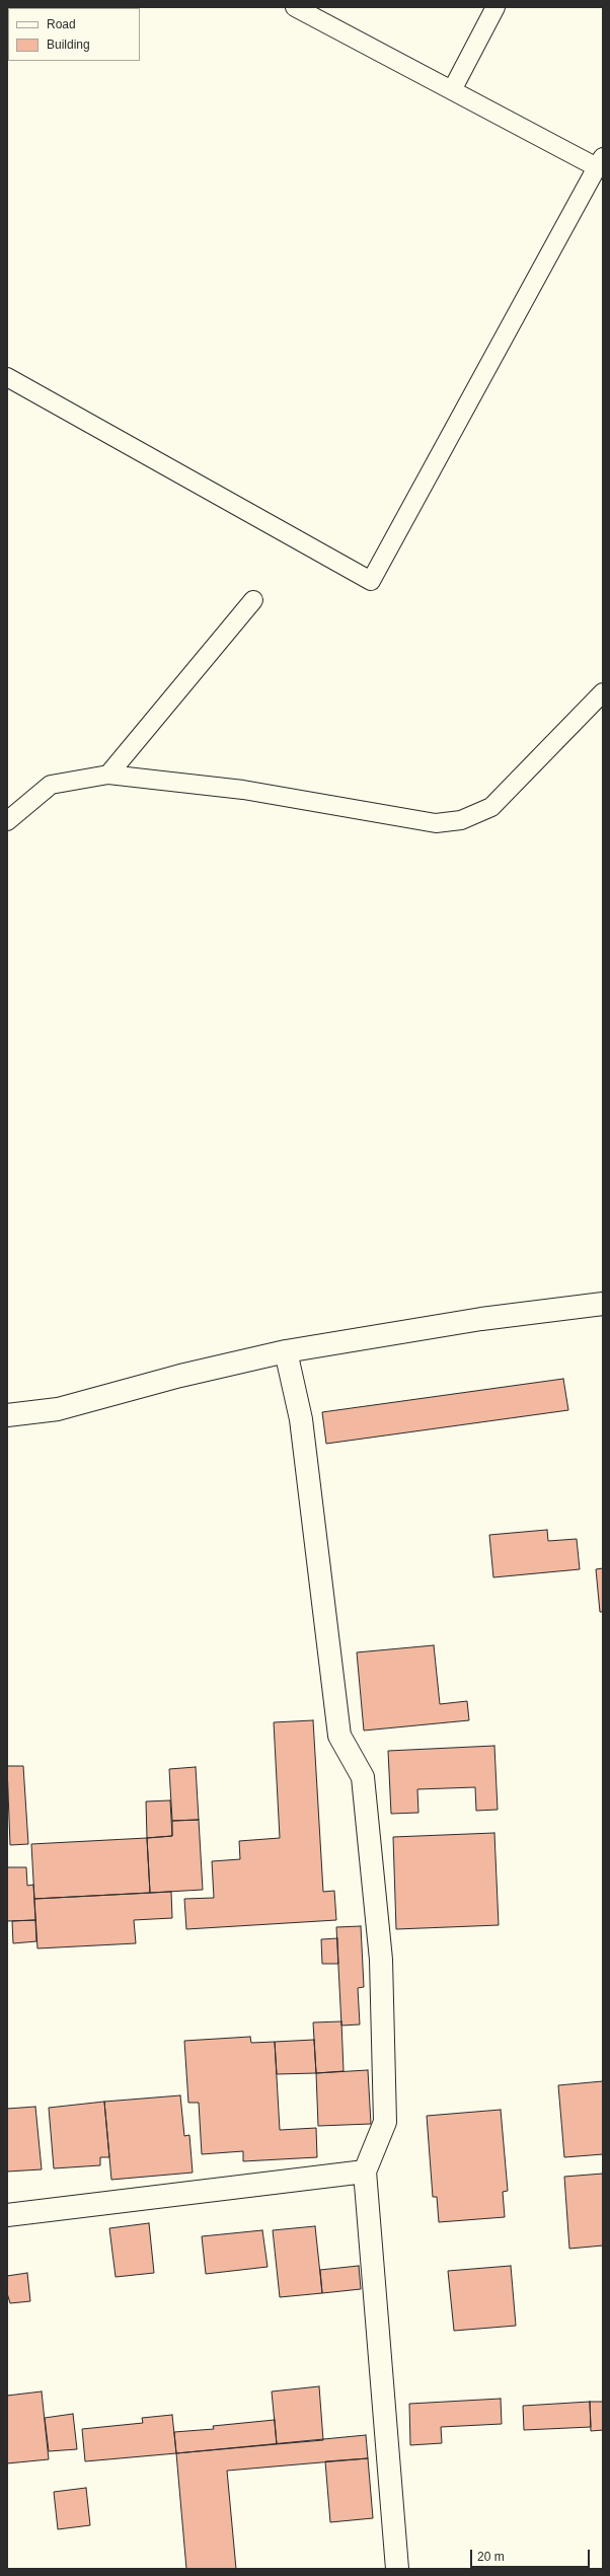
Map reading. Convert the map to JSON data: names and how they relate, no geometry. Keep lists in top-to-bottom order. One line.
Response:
{"legend":["Road","Building"],"scale_bar":"20 m"}
